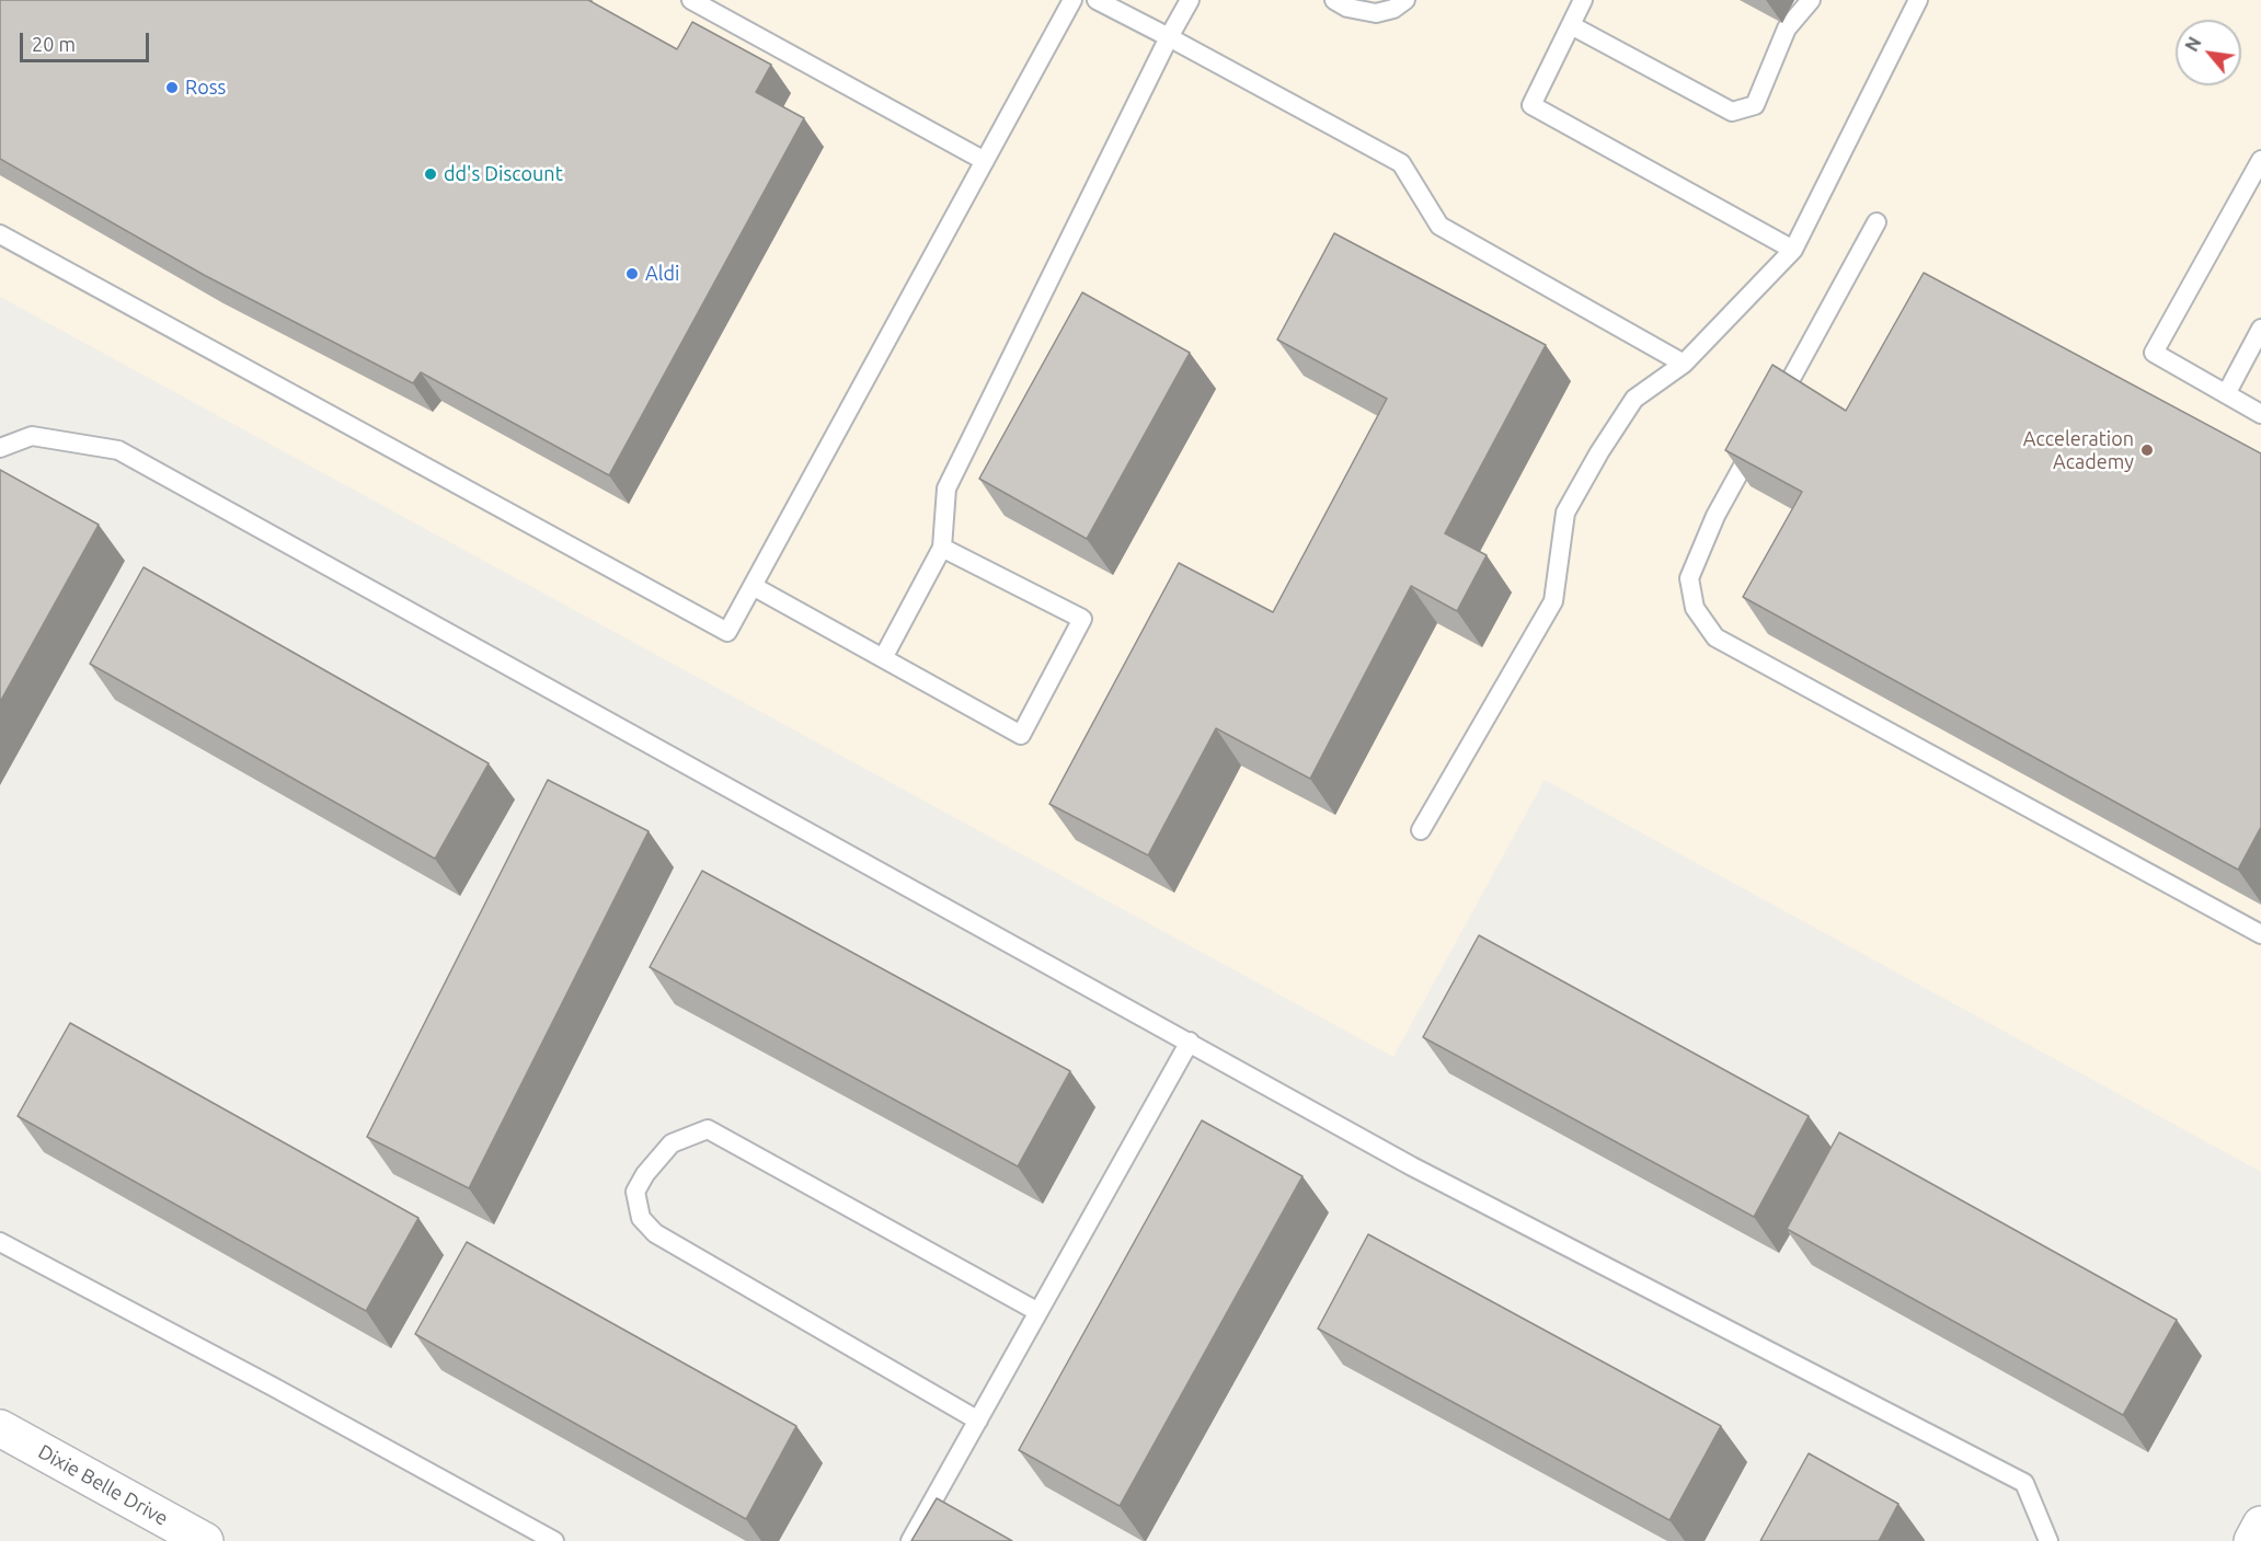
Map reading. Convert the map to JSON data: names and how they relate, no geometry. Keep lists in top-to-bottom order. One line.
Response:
{"streets":{"street":["Dixie Belle Drive"]},"places":["Ross","dd's Discount","Aldi","Acceleration Academy"],"scale_bar":"20 m","north":"top left"}
